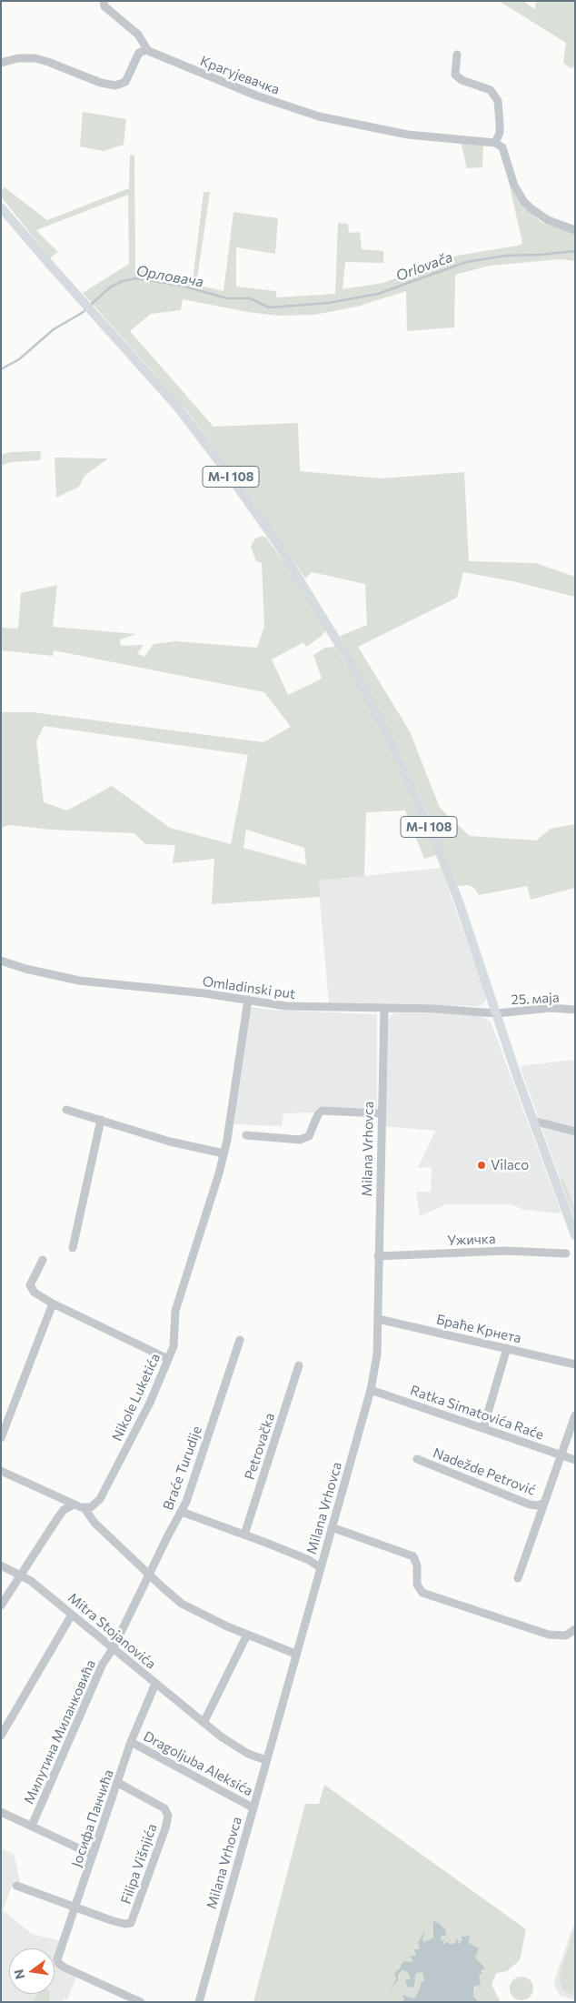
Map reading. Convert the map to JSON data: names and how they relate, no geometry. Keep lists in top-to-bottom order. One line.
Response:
{"streets":{"main road":["M-I 108"],"street":["Крагујевачка","Omladinski put","25. маја","Milana Vrhovca","Ужичка","Браће Крнета","Nikole Luketića","Ratka Simatovića Raće","Petrovačka","Braće Turudije","Nadežde Petrović","Mitra Stojanovića","Милутина Миланковића","Dragoljuba Aleksića","Јосифа Панчића","Filipa Višnjića"]},"crossings":[["M-I 108","Omladinski put"],["M-I 108","25. маја"],["Omladinski put","25. маја"],["Omladinski put","Milana Vrhovca"],["Omladinski put","Nikole Luketića"],["Milana Vrhovca","Ужичка"],["Milana Vrhovca","Браће Крнета"],["Milana Vrhovca","Ratka Simatovića Raće"],["Milana Vrhovca","Mitra Stojanovića"],["Milana Vrhovca","Dragoljuba Aleksića"],["Braće Turudije","Mitra Stojanovića"],["Braće Turudije","Милутина Миланковића"],["Mitra Stojanovića","Милутина Миланковића"],["Mitra Stojanovića","Јосифа Панчића"],["Dragoljuba Aleksića","Јосифа Панчића"],["Јосифа Панчића","Filipa Višnjića"]],"water":["Orlovača","Орловача"],"places":["Vilaco"],"north":"left"}
